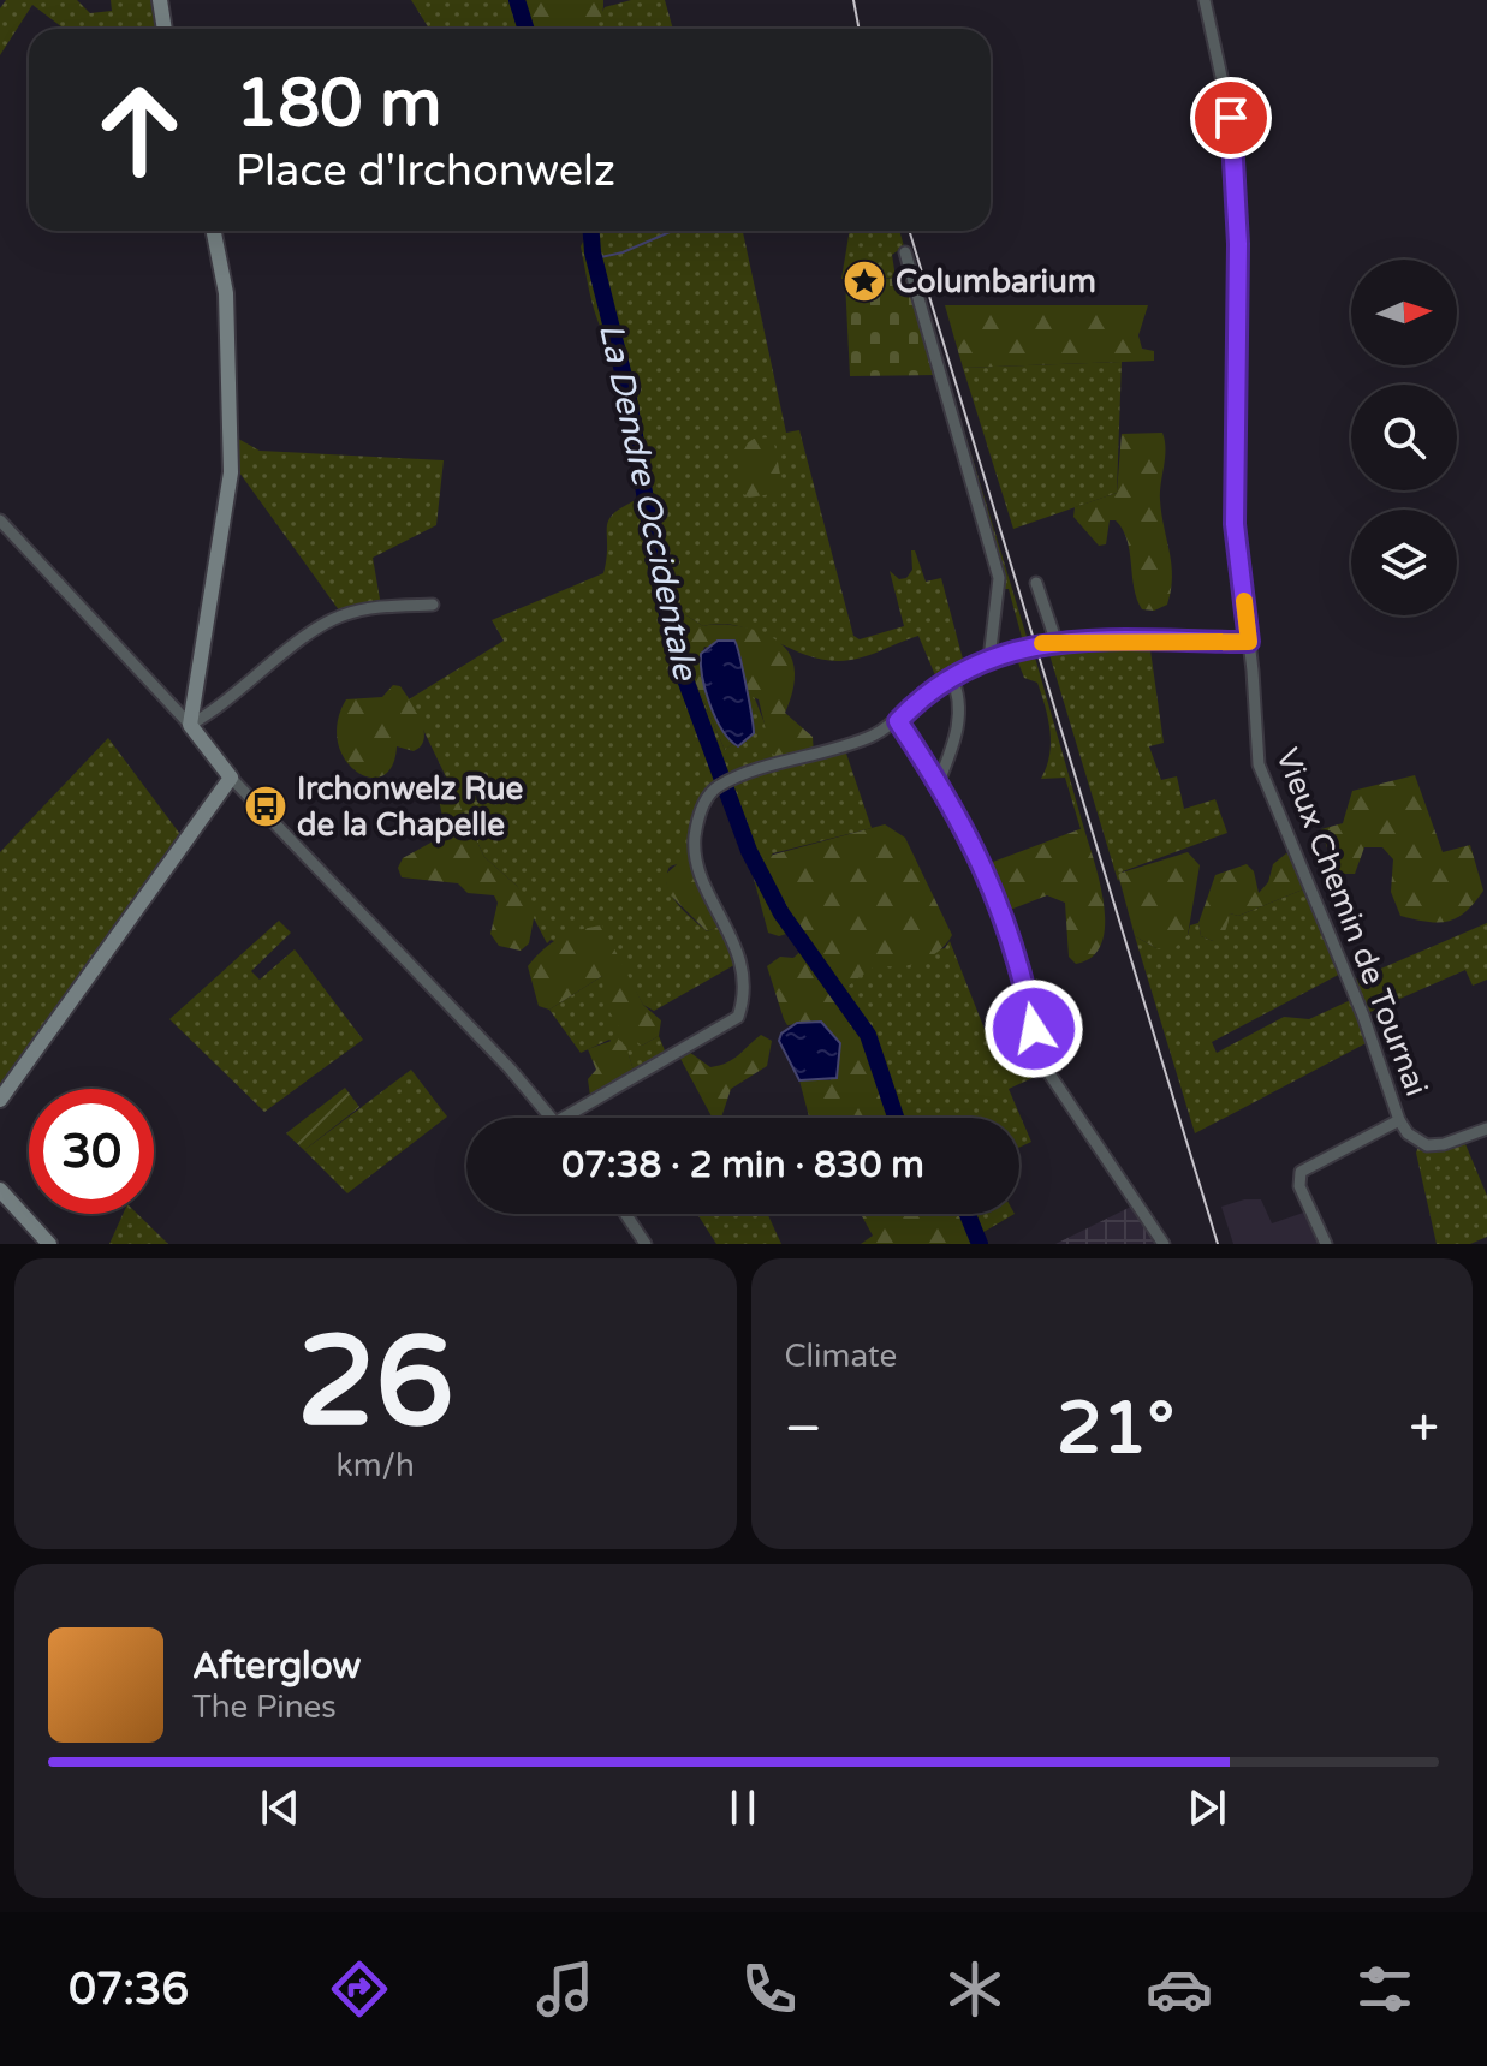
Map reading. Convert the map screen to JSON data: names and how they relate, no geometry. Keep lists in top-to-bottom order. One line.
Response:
{"streets":{"street":["Vieux Chemin de Tournai"]},"water":["La Dendre Occidentale"],"places":{"place":["Columbarium"],"bus stop":["Irchonwelz Rue de la Chapelle"]},"north":"right","page":{"turn":["180 m","Place d'Irchonwelz"],"limit":"30","trip":"07:38 · 2 min · 830 m","tile":[["26","km/h"],"Climate"],"heat":["−","21°","+"],"song":["Afterglow","The Pines"],"tabs":"07:36"}}
